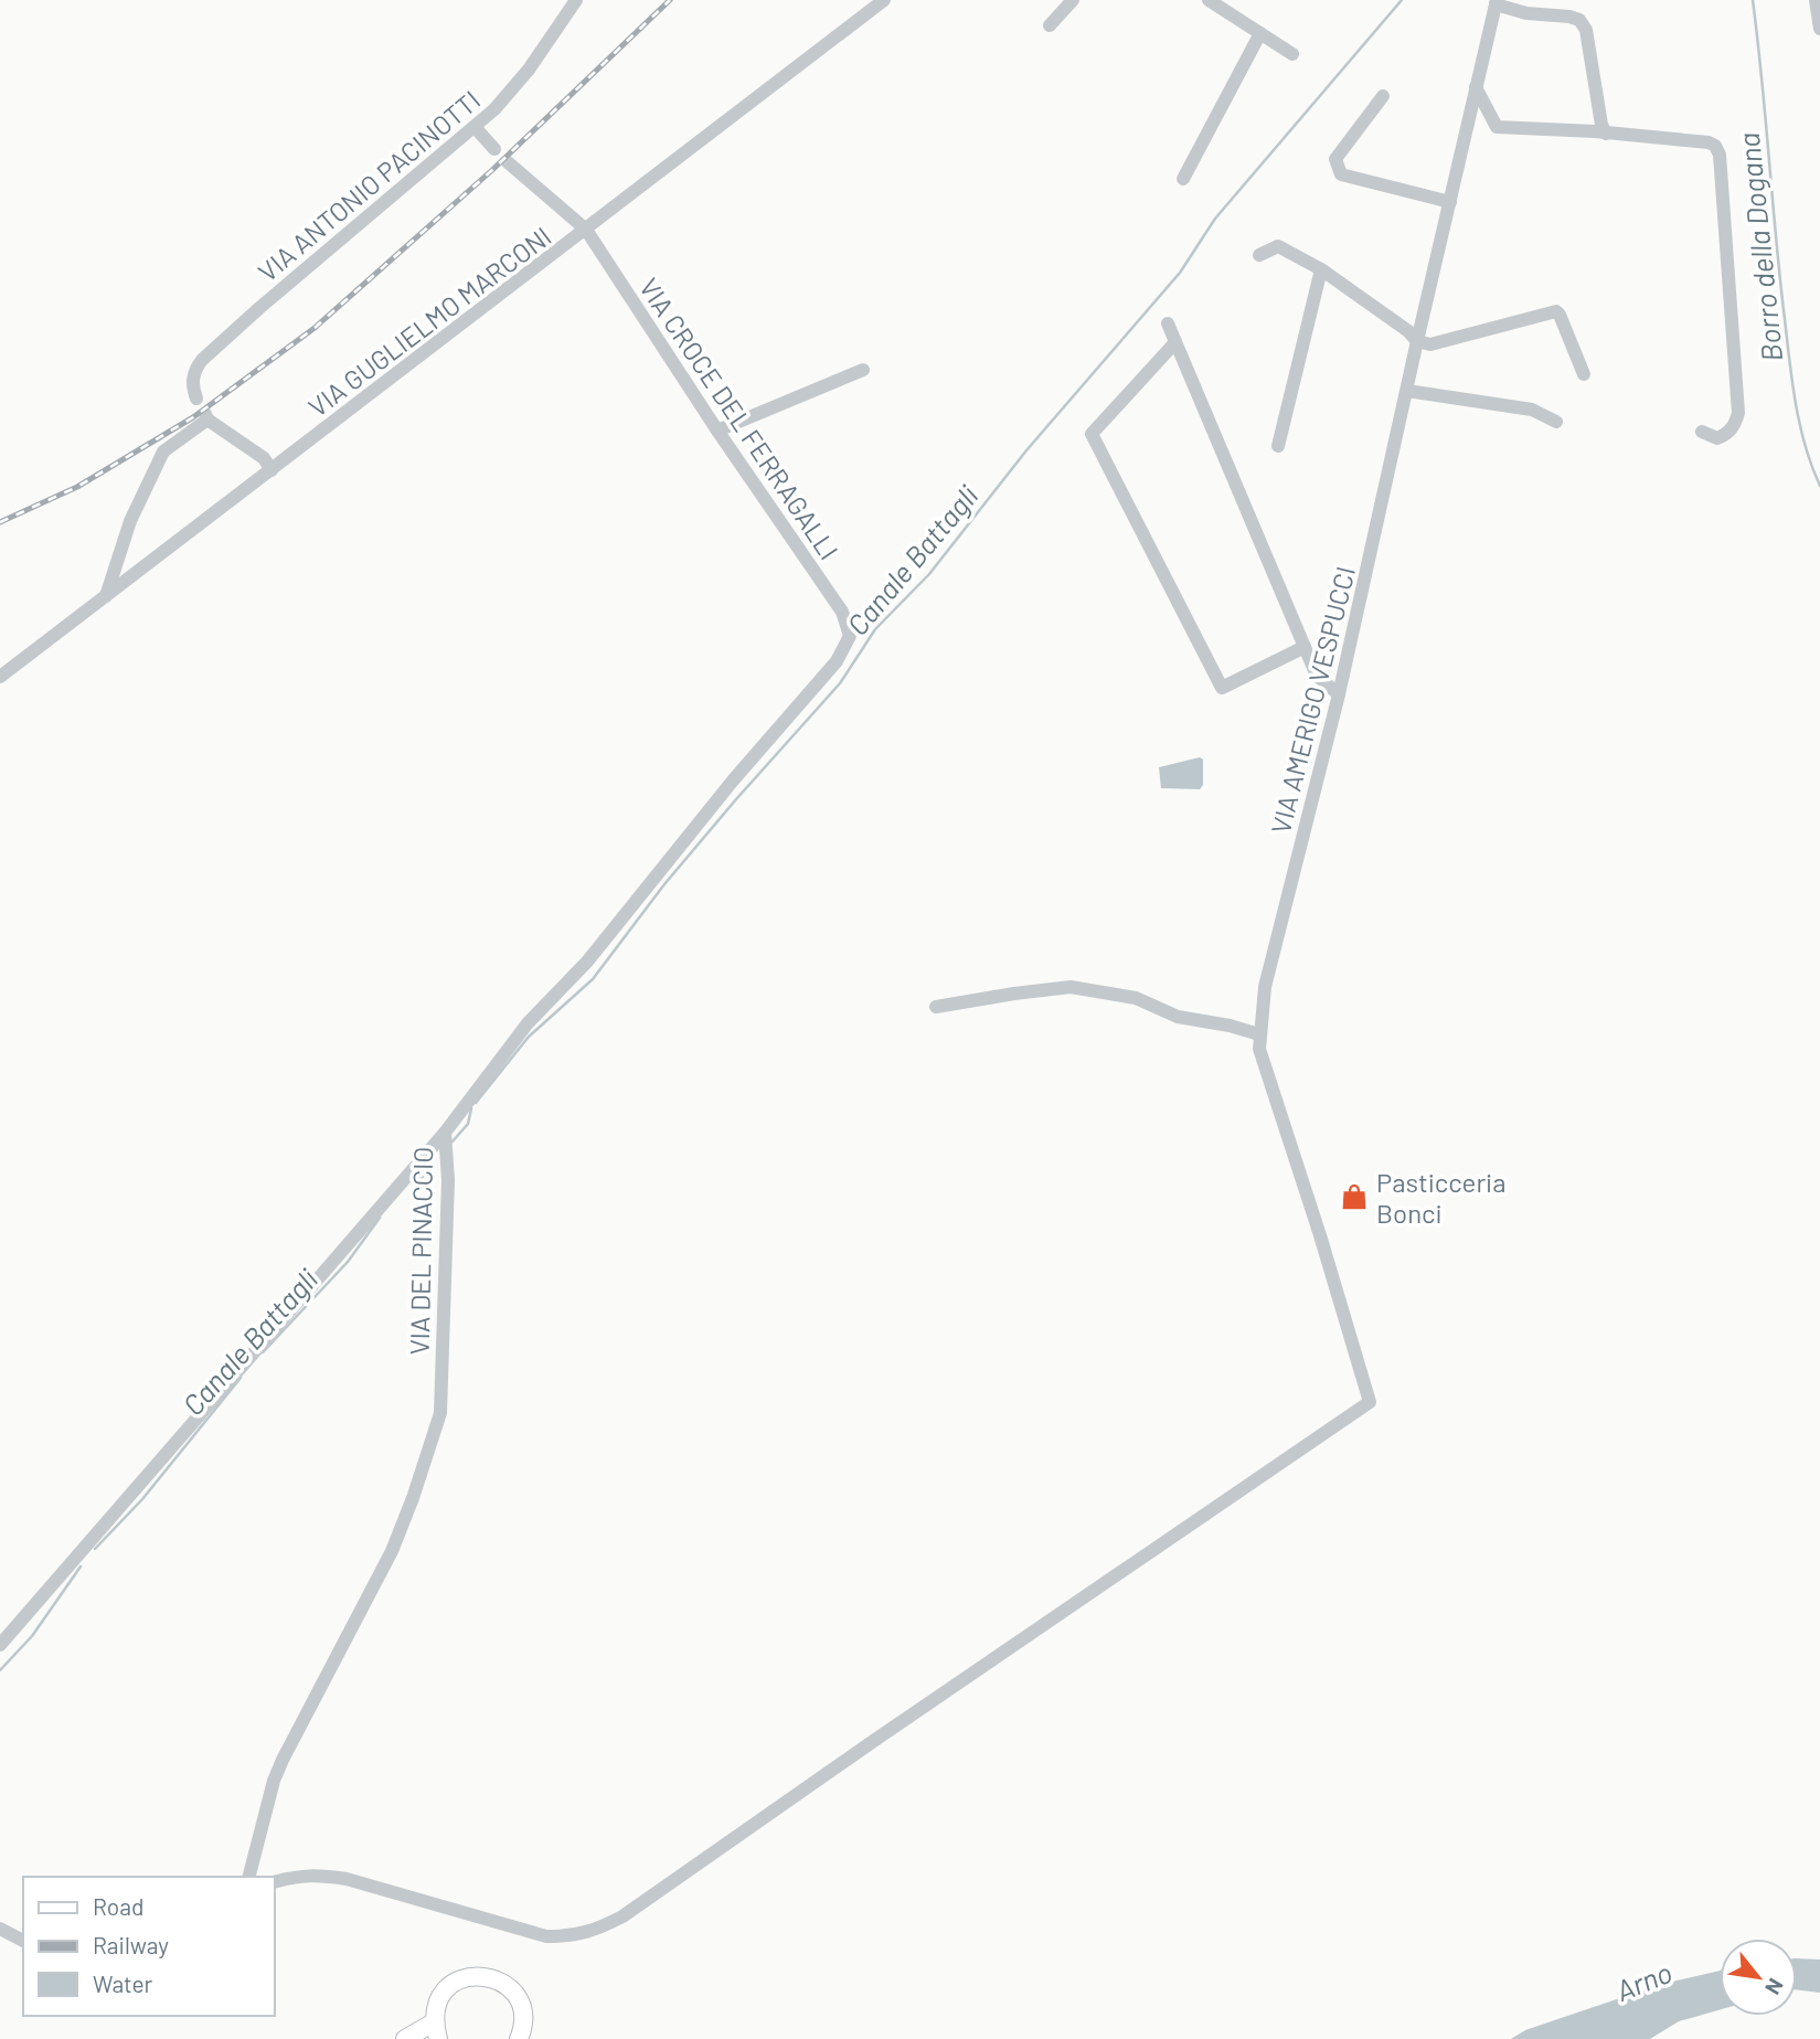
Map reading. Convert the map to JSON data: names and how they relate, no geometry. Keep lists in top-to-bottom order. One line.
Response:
{"streets":{"street":["VIA ANTONIO PACINOTTI","VIA GUGLIELMO MARCONI","VIA CROCE DEL FERRAGALLI","VIA AMERIGO VESPUCCI","VIA DEL PINACCIO"]},"crossings":[["VIA GUGLIELMO MARCONI","VIA CROCE DEL FERRAGALLI"],["VIA CROCE DEL FERRAGALLI","VIA DEL PINACCIO"]],"water":["Borro della Dogana","Canale Battagli","Arno"],"places":{"shop":["Pasticceria Bonci"]},"legend":["Road","Railway","Water"],"north":"bottom right"}
